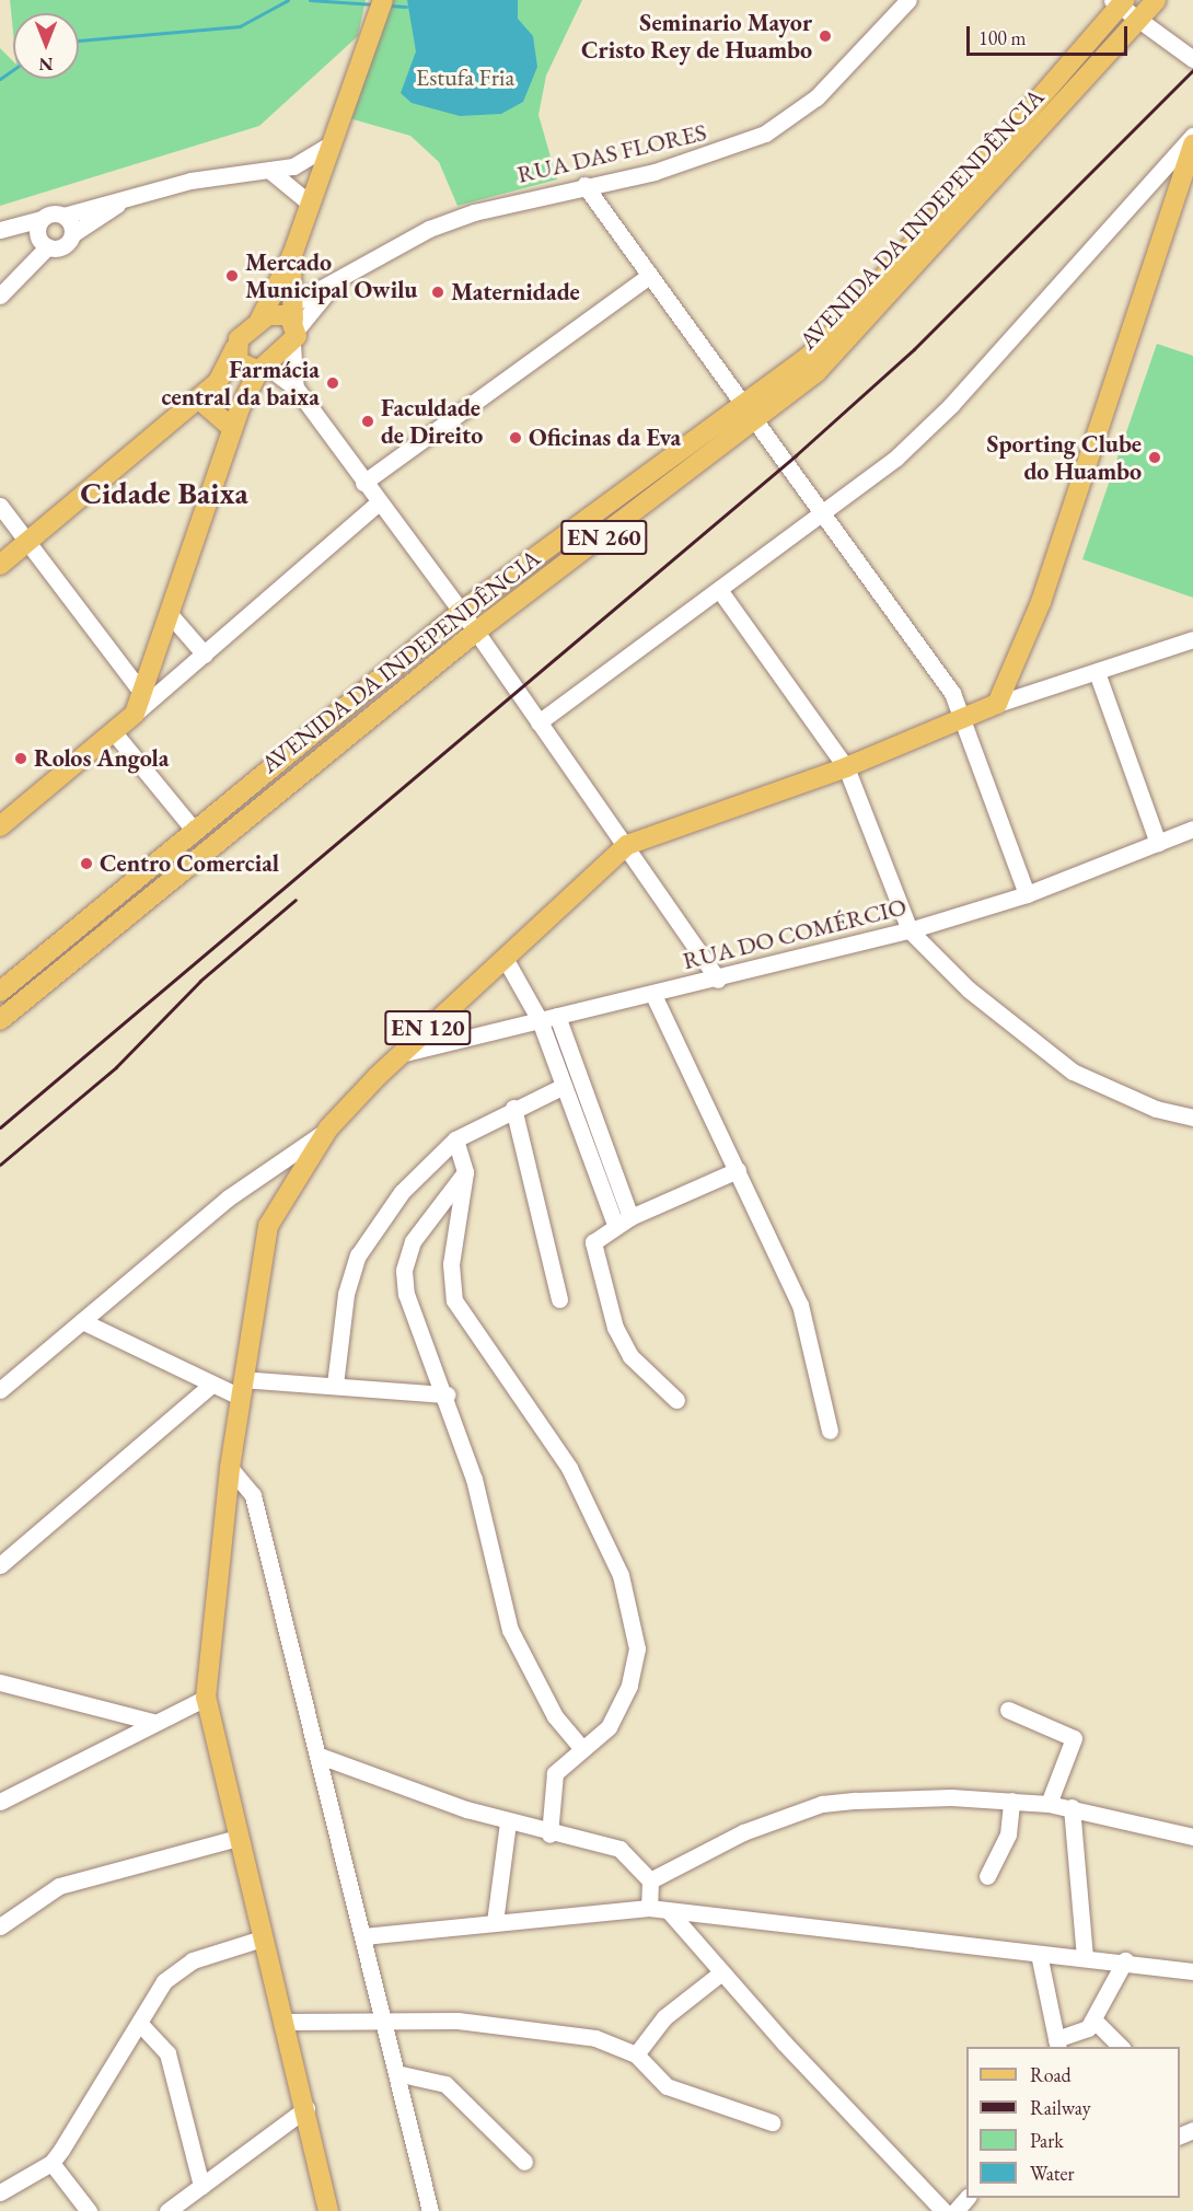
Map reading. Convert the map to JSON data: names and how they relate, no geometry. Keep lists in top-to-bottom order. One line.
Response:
{"streets":{"main road":["AVENIDA DA INDEPENDÊNCIA","EN 260","EN 120"],"street":["RUA DAS FLORES","RUA DO COMÉRCIO"]},"crossings":[["RUA DO COMÉRCIO","EN 120"]],"districts":["Cidade Baixa"],"parks":["Estufa Fria"],"places":["Seminario Mayor Cristo Rey de Huambo","Mercado Municipal Owilu","Maternidade","Farmácia central da baixa","Faculdade de Direito","Oficinas da Eva","Sporting Clube do Huambo","Rolos Angola","Centro Comercial"],"legend":["Road","Railway","Park","Water"],"scale_bar":"100 m","north":"bottom"}
